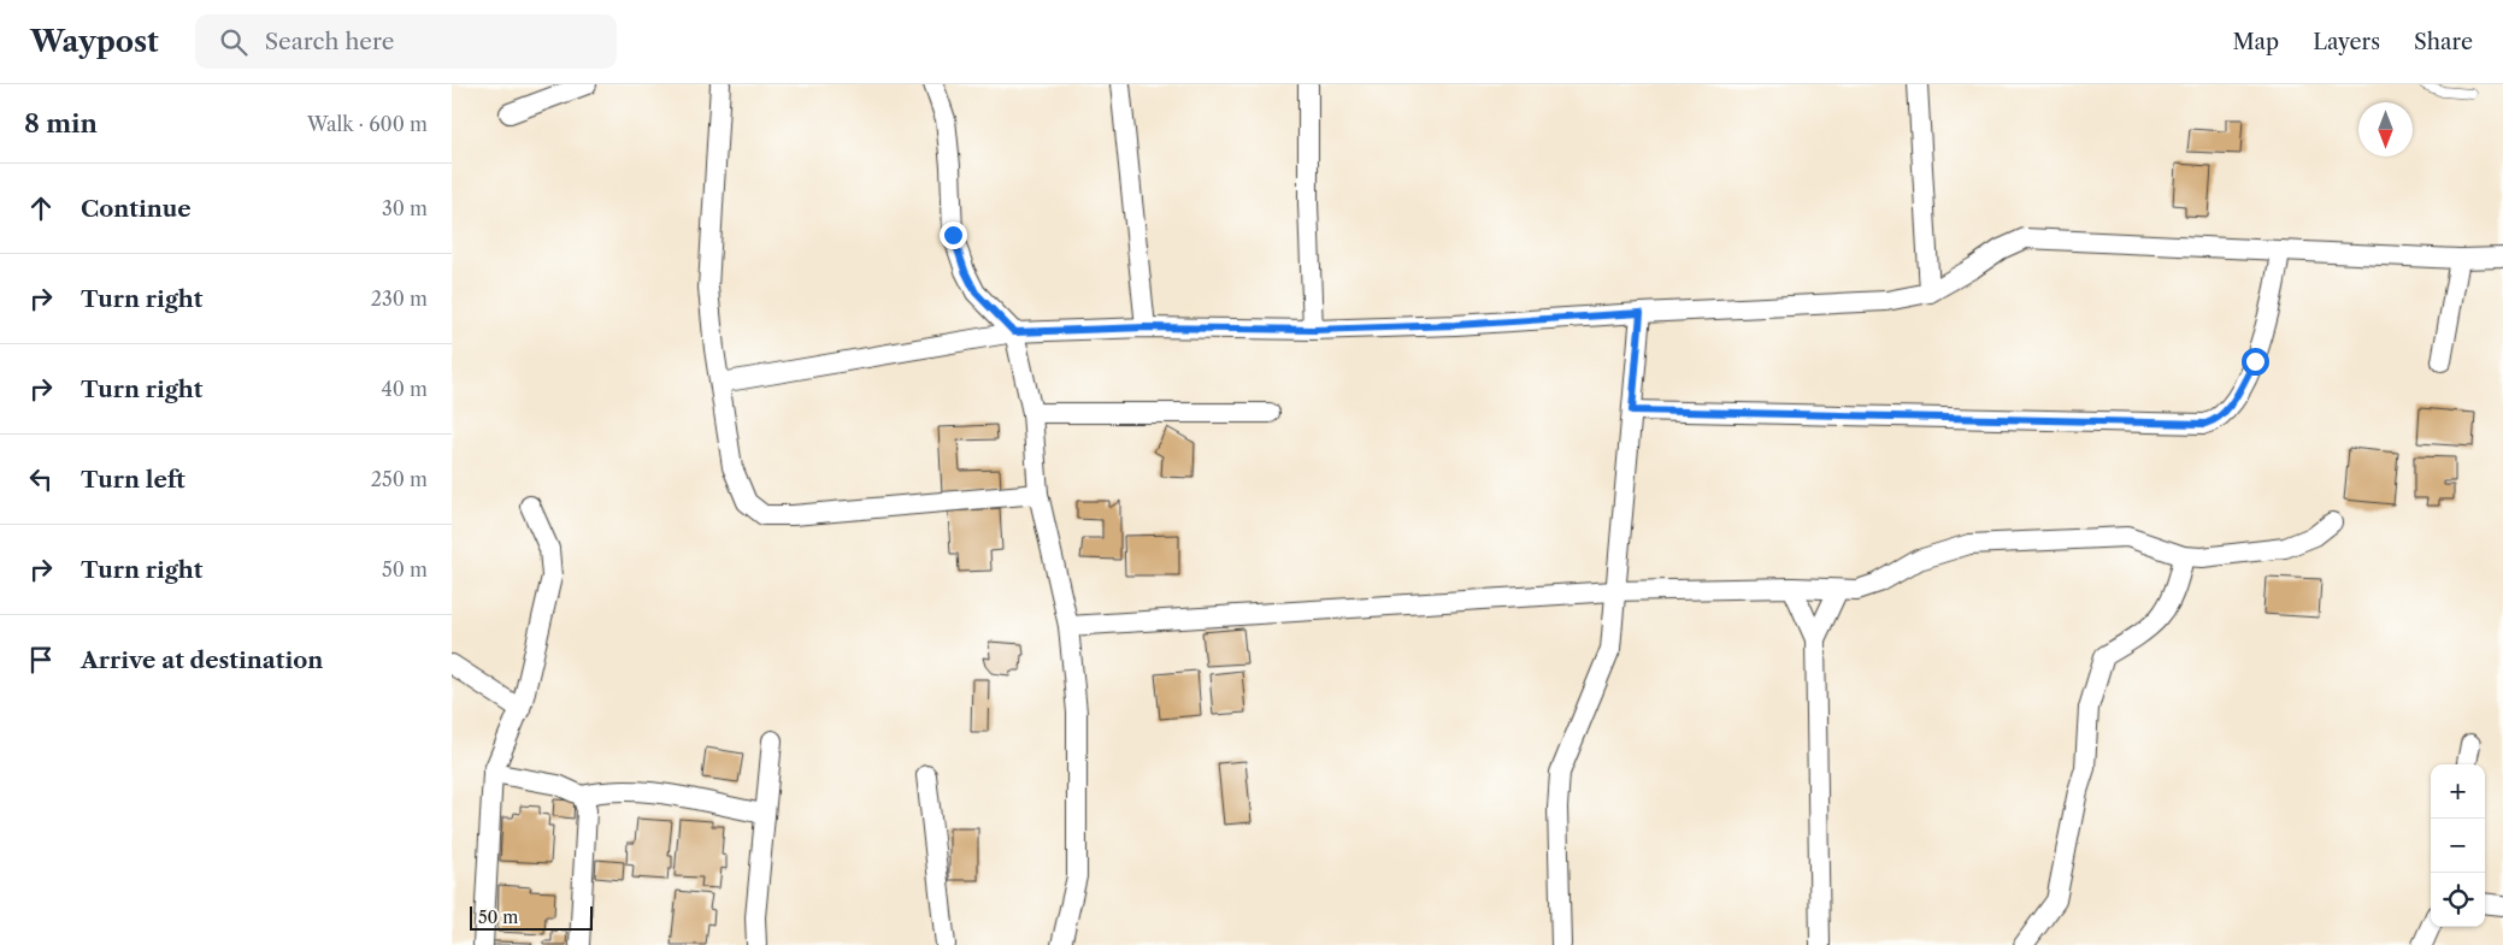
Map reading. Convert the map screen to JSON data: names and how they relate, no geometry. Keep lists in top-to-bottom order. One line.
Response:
{"scale_bar":"50 m","north":"bottom","page":{"header":"Waypost","search":"Search here","nav":["Map","Layers","Share"],"heading":["8 min","Walk · 600 m"],"list":[["Continue","30 m"],["Turn right","230 m"],["Turn right","40 m"],["Turn left","250 m"],["Turn right","50 m"],"Arrive at destination"],"map_buttons":["+","−"],"scale":"50 m"}}
